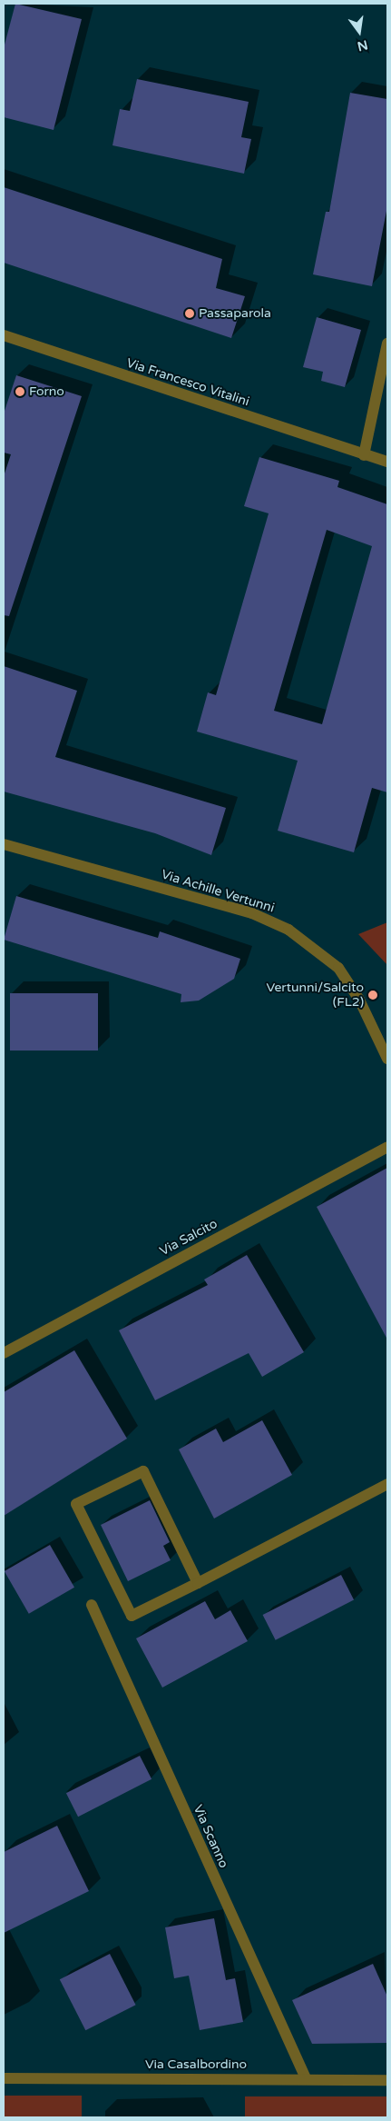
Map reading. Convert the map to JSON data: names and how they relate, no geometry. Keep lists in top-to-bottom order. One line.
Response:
{"streets":{"street":["Via Francesco Vitalini","Via Achille Vertunni","Via Salcito","Via Scanno","Via Casalbordino"]},"crossings":[["Via Scanno","Via Casalbordino"]],"places":["Passaparola","Forno","Vertunni/Salcito (FL2)"],"north":"bottom"}
